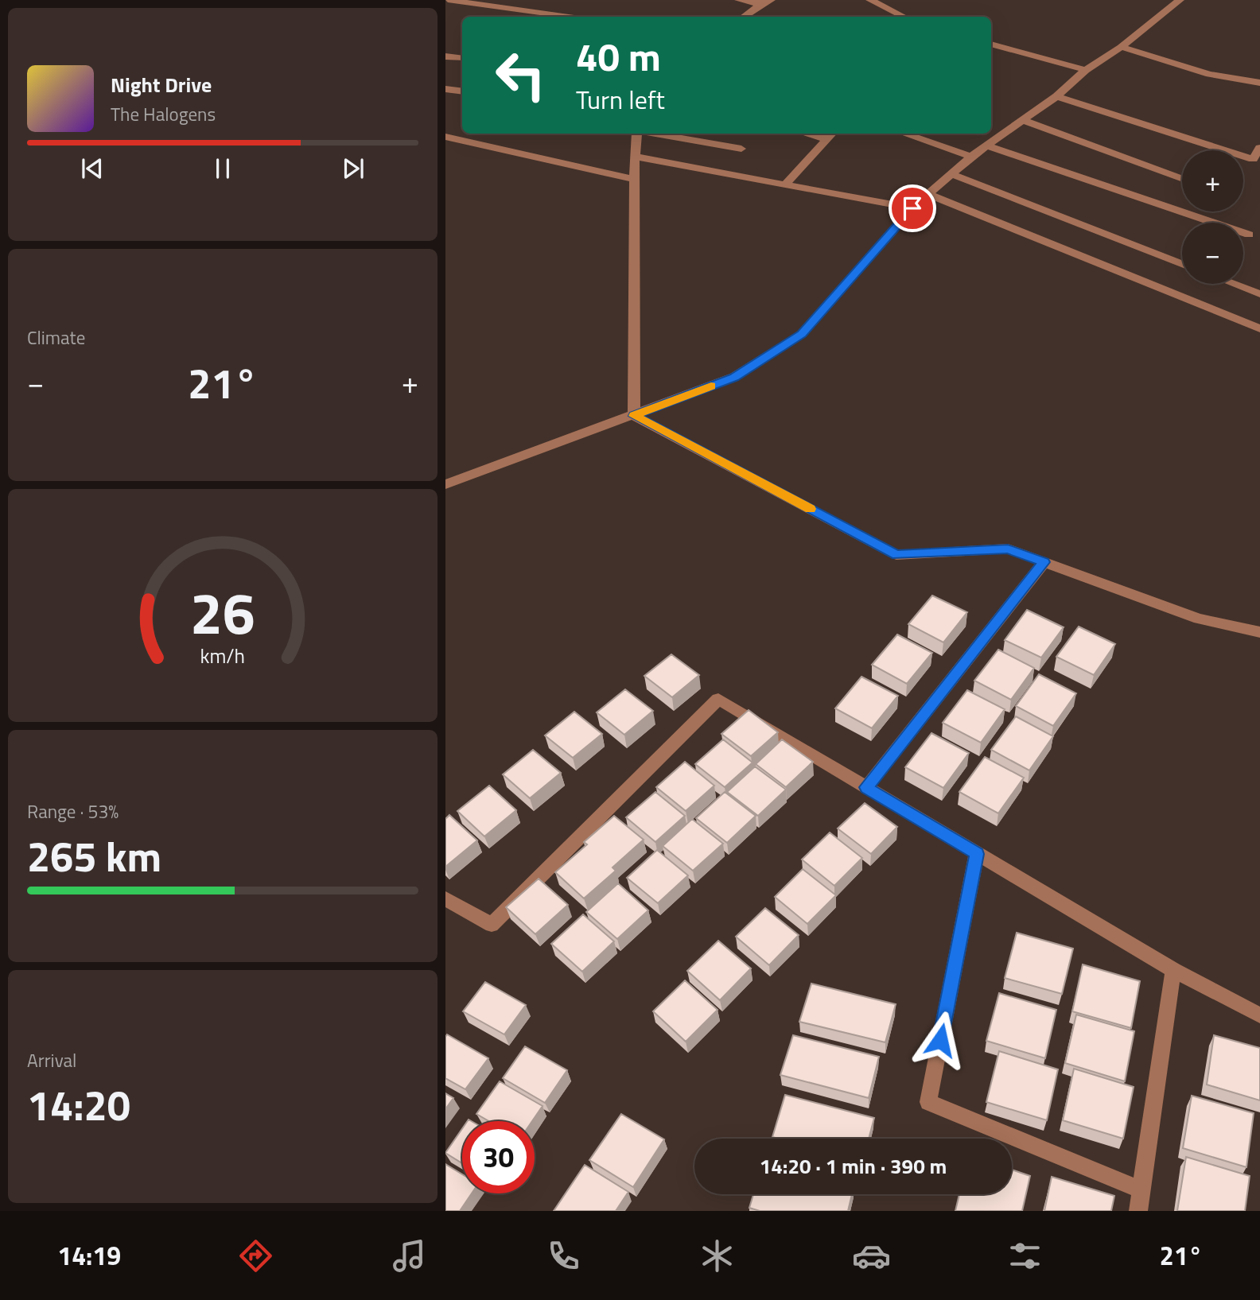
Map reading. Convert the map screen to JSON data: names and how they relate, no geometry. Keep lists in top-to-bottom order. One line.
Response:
{"page":{"turn":["40 m","Turn left"],"song":["Night Drive","The Halogens"],"map_buttons":["+","−"],"tile":["Climate",["Range · 53%","265 km"],["Arrival","14:20"]],"heat":["−","21°","+"],"limit":"30","trip":"14:20 · 1 min · 390 m","tabs":["14:19","21°"],"gauge":["26","km/h"]}}
